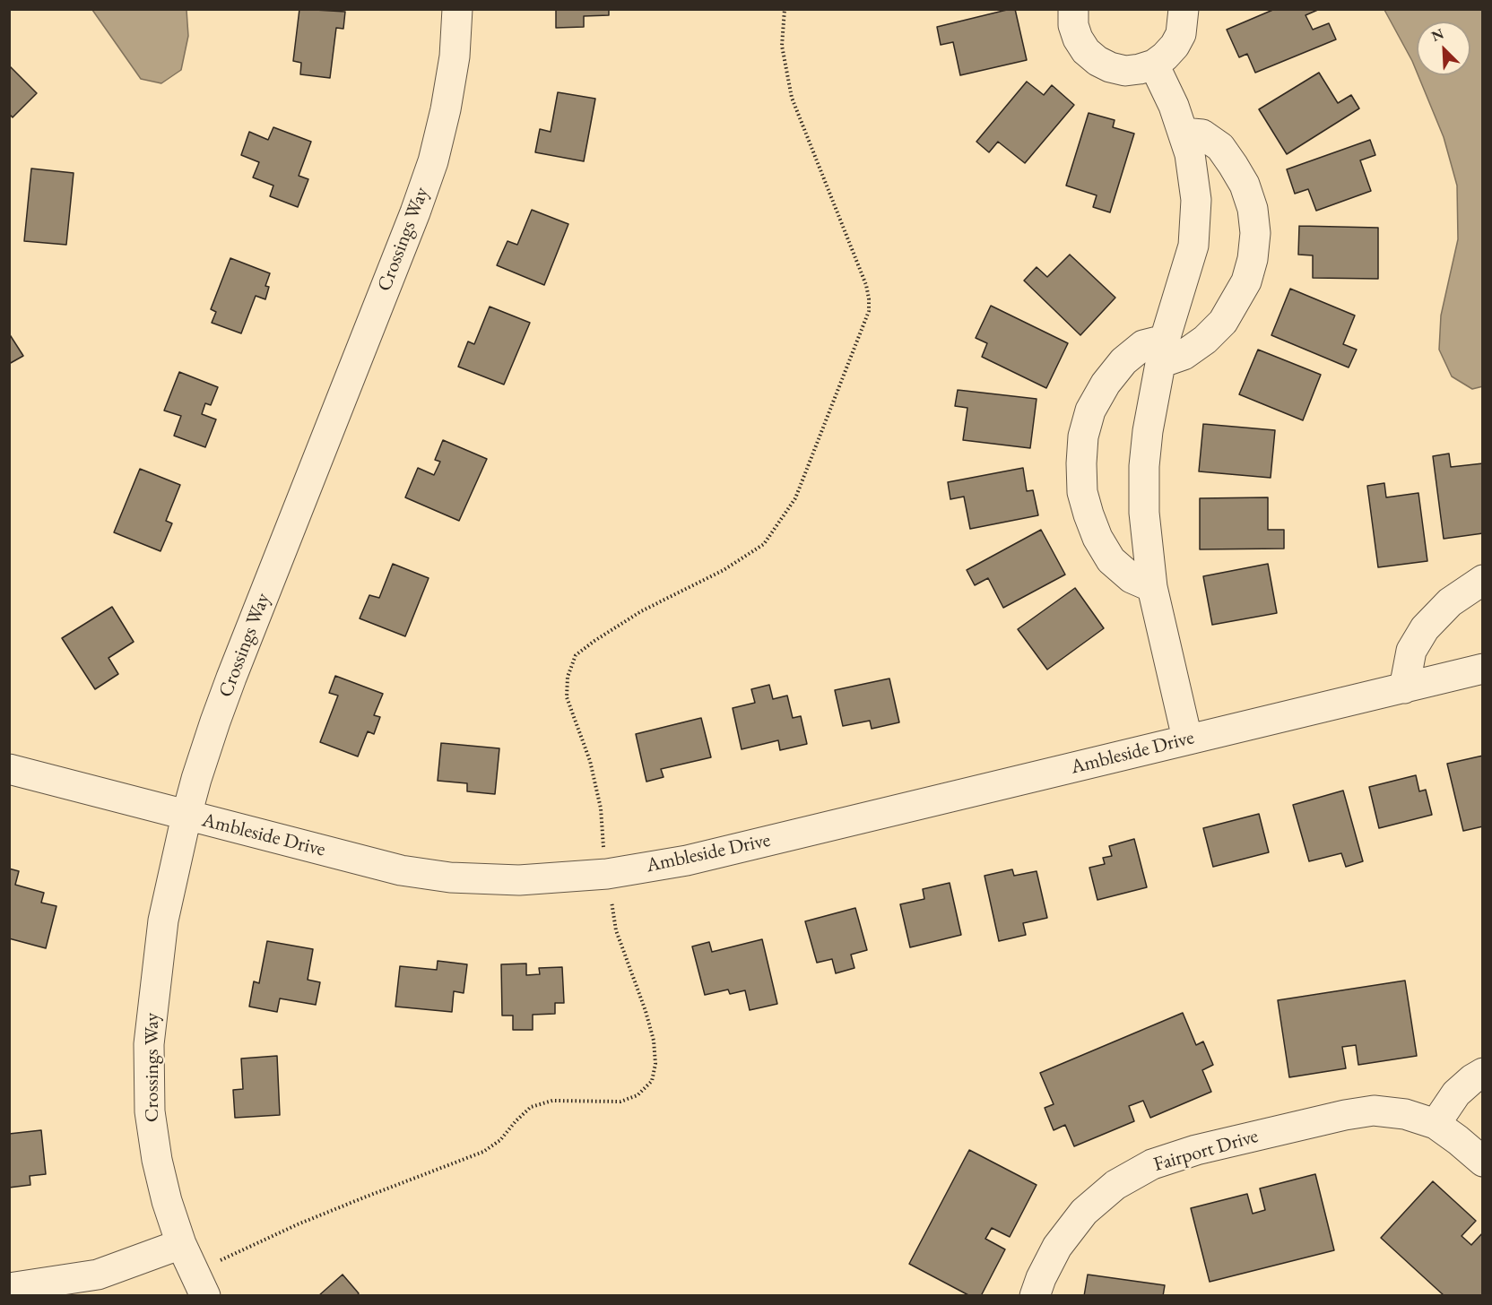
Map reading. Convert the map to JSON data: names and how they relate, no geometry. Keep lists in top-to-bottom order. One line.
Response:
{"streets":{"street":["Crossings Way","Ambleside Drive","Fairport Drive"]},"crossings":[["Crossings Way","Ambleside Drive"]],"north":"top left"}
